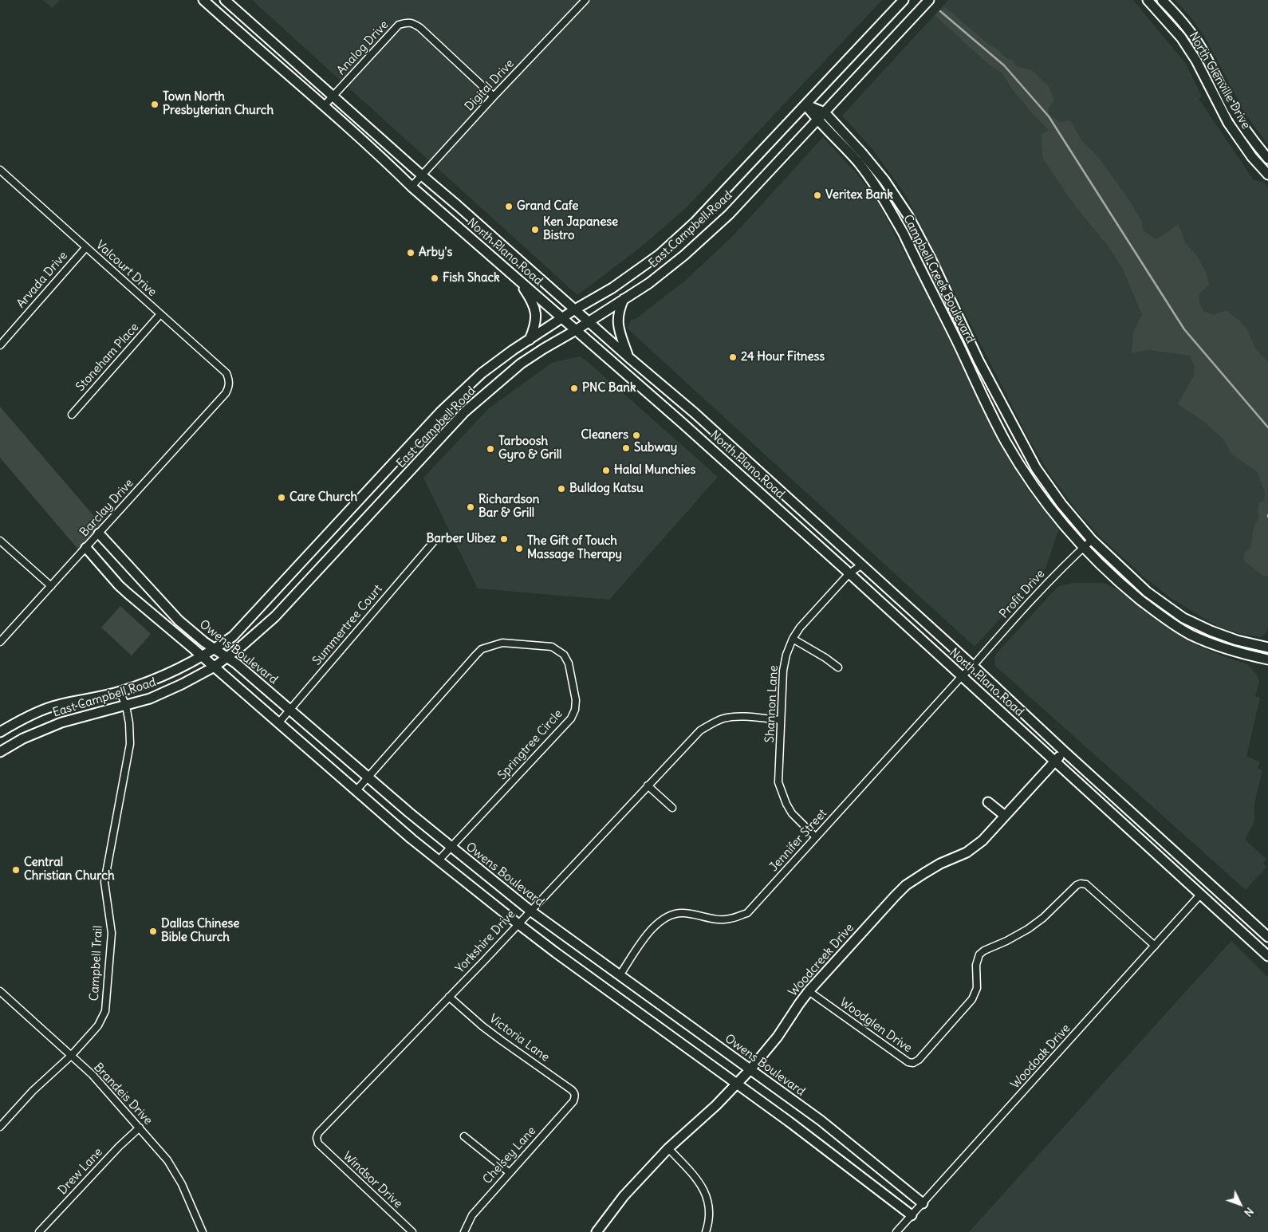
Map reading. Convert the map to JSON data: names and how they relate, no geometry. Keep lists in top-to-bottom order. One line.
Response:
{"streets":{"main road":["North Glenville Drive","East Campbell Road","North Plano Road","Campbell Creek Boulevard","Owens Boulevard","Woodcreek Drive"],"street":["Analog Drive","Digital Drive","Valcourt Drive","Arvada Drive","Stoneham Place","Barclay Drive","Profit Drive","Summertree Court","Shannon Lane","Springtree Circle","Jennifer Street","Yorkshire Drive","Campbell Trail","Woodglen Drive","Victoria Lane","Woodoak Drive","Brandeis Drive","Chelsey Lane","Drew Lane","Windsor Drive"]},"crossings":[["Analog Drive","Digital Drive"],["Analog Drive","North Plano Road"],["Digital Drive","North Plano Road"],["East Campbell Road","North Plano Road"],["East Campbell Road","Campbell Creek Boulevard"],["East Campbell Road","Owens Boulevard"],["East Campbell Road","Campbell Trail"],["North Plano Road","Profit Drive"],["North Plano Road","Shannon Lane"],["North Plano Road","Jennifer Street"],["North Plano Road","Woodcreek Drive"],["North Plano Road","Woodoak Drive"],["Valcourt Drive","Arvada Drive"],["Valcourt Drive","Stoneham Place"],["Valcourt Drive","Barclay Drive"],["Campbell Creek Boulevard","Profit Drive"],["Barclay Drive","Owens Boulevard"],["Profit Drive","Jennifer Street"],["Summertree Court","Owens Boulevard"],["Owens Boulevard","Springtree Circle"],["Owens Boulevard","Jennifer Street"],["Owens Boulevard","Yorkshire Drive"],["Owens Boulevard","Woodcreek Drive"],["Owens Boulevard","Woodoak Drive"],["Shannon Lane","Jennifer Street"],["Shannon Lane","Yorkshire Drive"],["Yorkshire Drive","Victoria Lane"],["Yorkshire Drive","Windsor Drive"],["Woodcreek Drive","Woodglen Drive"],["Campbell Trail","Brandeis Drive"],["Woodglen Drive","Woodoak Drive"],["Victoria Lane","Chelsey Lane"],["Brandeis Drive","Drew Lane"]],"places":["Town North Presbyterian Church","Veritex Bank","Grand Cafe","Ken Japanese Bistro","Arby's","Fish Shack","24 Hour Fitness","PNC Bank","Cleaners","Subway","Tarboosh Gyro & Grill","Halal Munchies","Bulldog Katsu","Care Church","Richardson Bar & Grill","Barber Uibez","The Gift of Touch Massage Therapy","Central Christian Church","Dallas Chinese Bible Church"],"north":"bottom right"}
